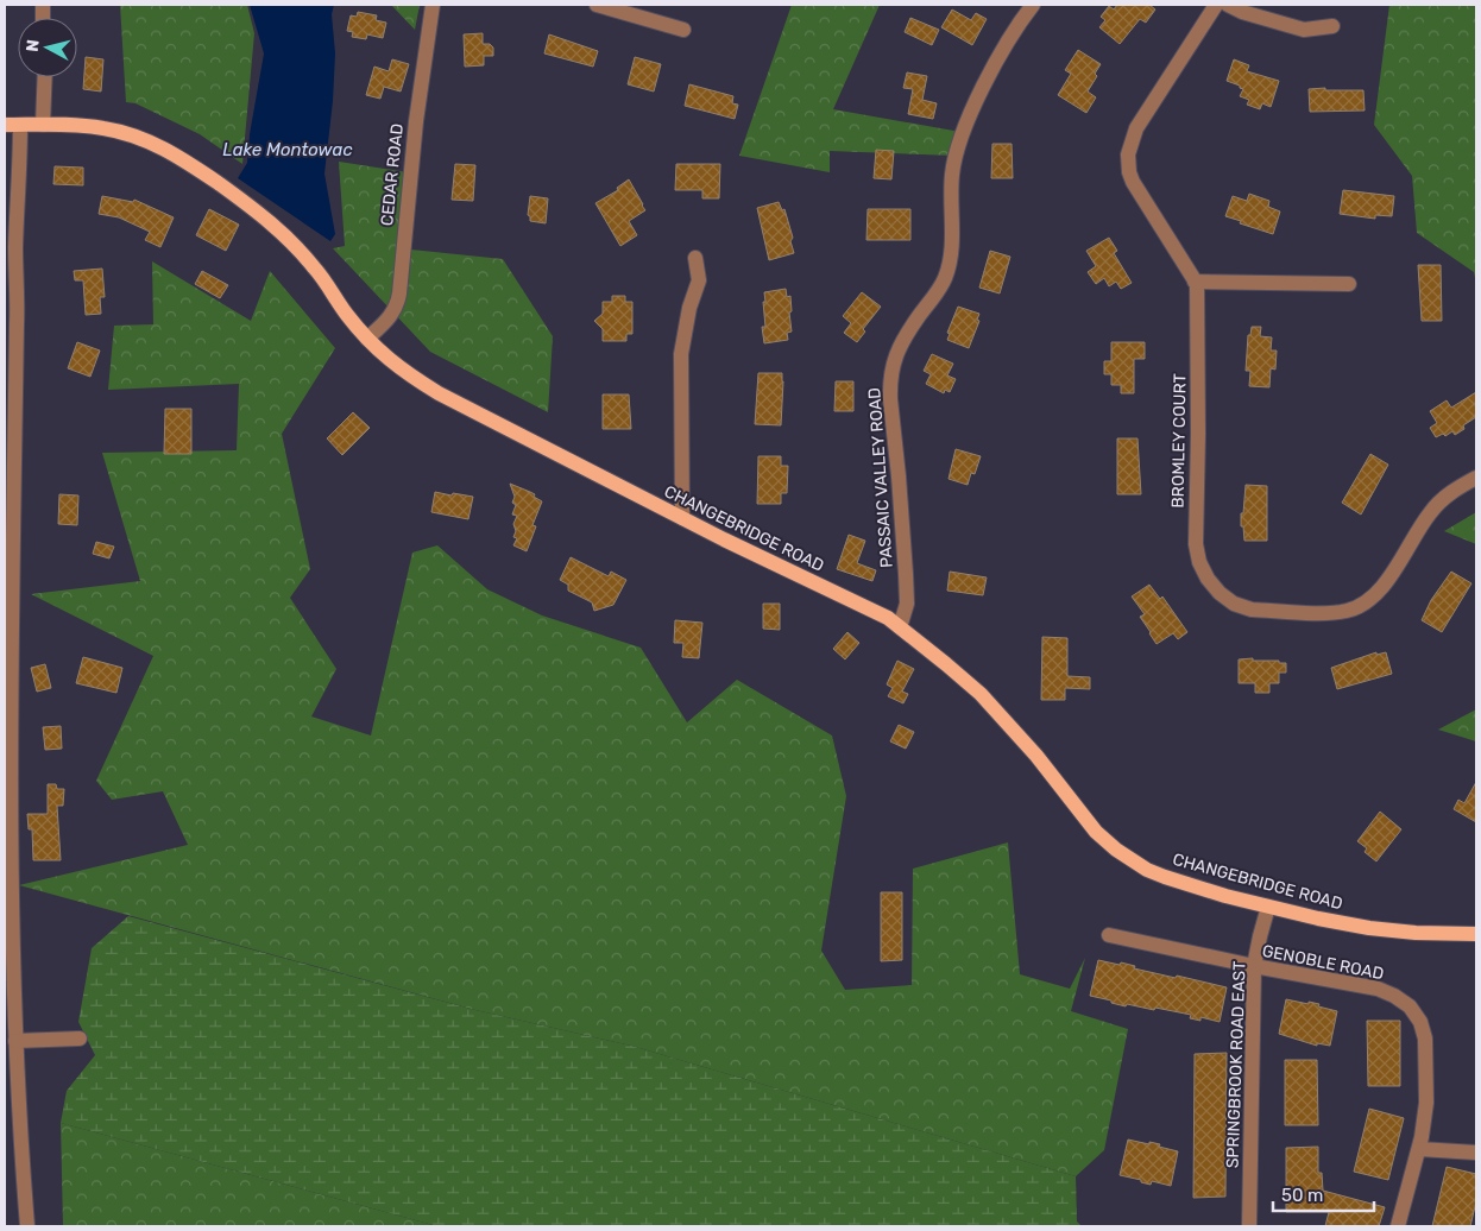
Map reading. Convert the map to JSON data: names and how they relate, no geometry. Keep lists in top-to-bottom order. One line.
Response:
{"streets":{"main road":["CHANGEBRIDGE ROAD"],"street":["CEDAR ROAD","BROMLEY COURT","PASSAIC VALLEY ROAD","GENOBLE ROAD","SPRINGBROOK ROAD EAST"]},"crossings":[["CEDAR ROAD","CHANGEBRIDGE ROAD"],["PASSAIC VALLEY ROAD","CHANGEBRIDGE ROAD"],["CHANGEBRIDGE ROAD","SPRINGBROOK ROAD EAST"],["GENOBLE ROAD","SPRINGBROOK ROAD EAST"]],"water":["Lake Montowac"],"scale_bar":"50 m","north":"left"}
